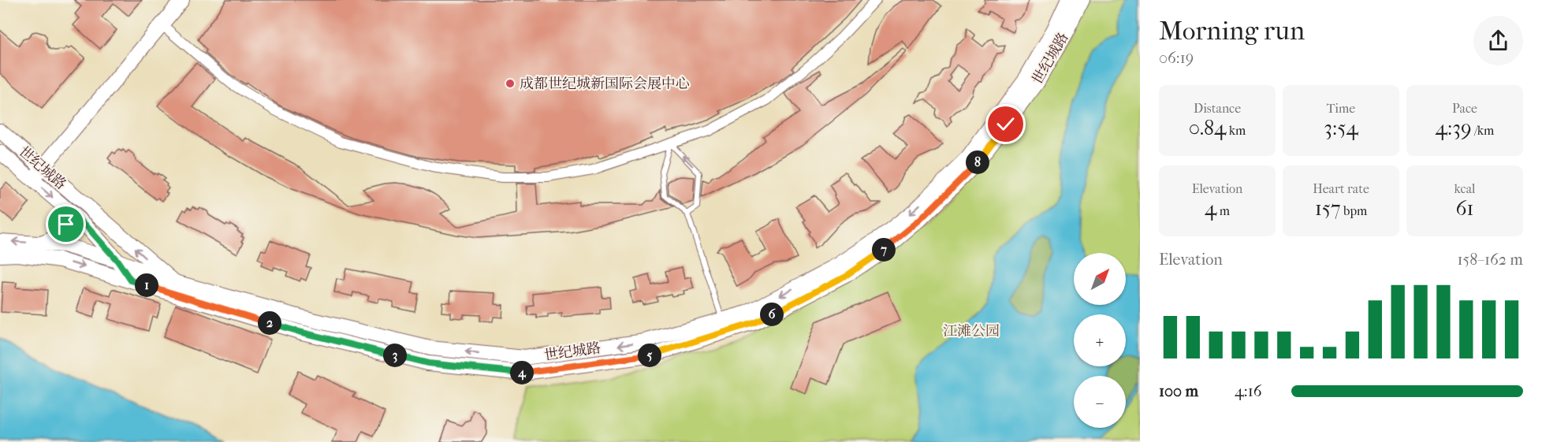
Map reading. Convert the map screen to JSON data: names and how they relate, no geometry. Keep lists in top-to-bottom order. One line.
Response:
{"streets":{"main road":["世纪城路"]},"parks":["江滩公园"],"places":["成都世纪城新国际会展中心"],"north":"top right","page":{"heading":["Morning run","06:19"],"stats":[["Distance","0.84 km"],["Time","3:54"],["Pace","4:39 /km"],["Elevation","4 m"],["Heart rate","157 bpm"],["kcal","61"]],"pins":["8","7","1","6","2","3","5","4"],"chart":["Elevation","158–162 m"],"map_buttons":["+","−"],"list":[{"name":"100 m","note":"4:16"}]}}
